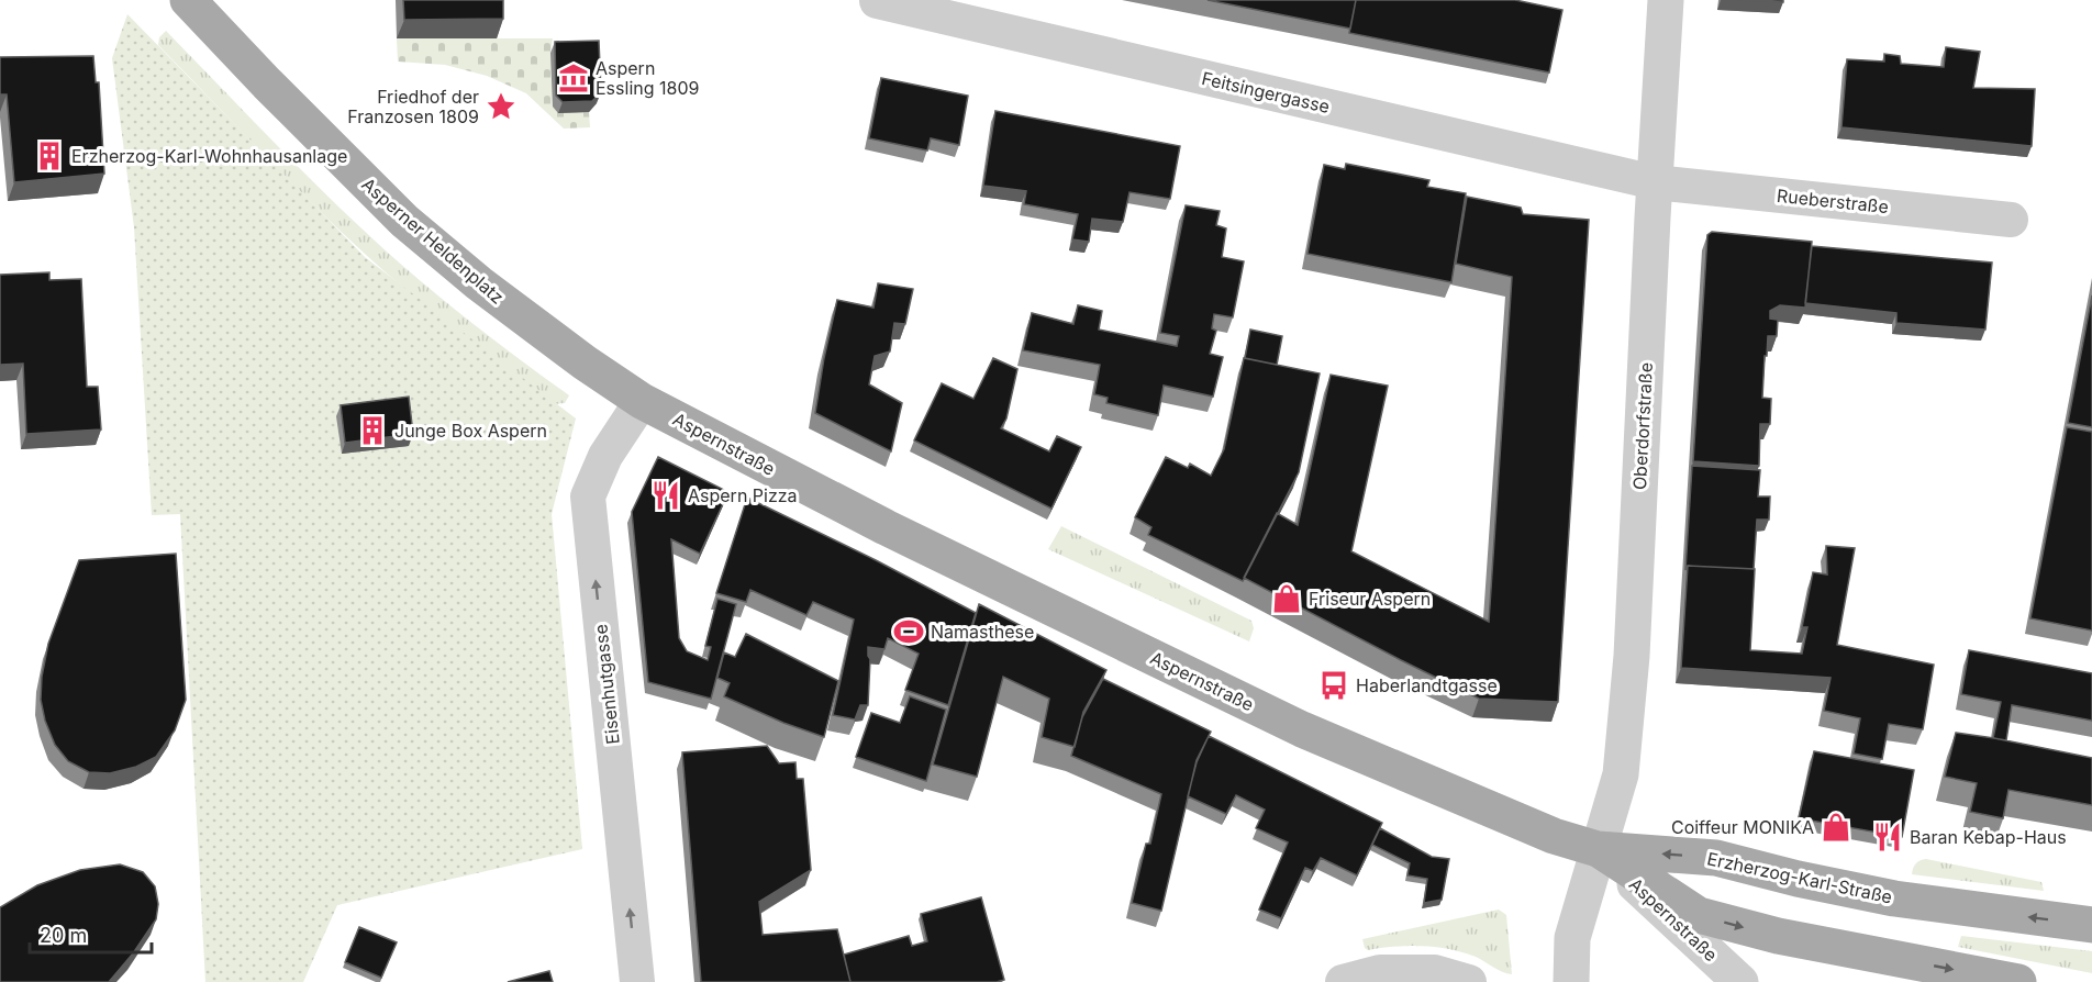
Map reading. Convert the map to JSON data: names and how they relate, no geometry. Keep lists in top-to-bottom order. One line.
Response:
{"streets":{"main road":["Asperner Heldenplatz","Aspernstraße","Erzherzog-Karl-Straße"],"street":["Feitsingergasse","Rueberstraße","Oberdorfstraße","Eisenhutgasse"]},"crossings":[["Feitsingergasse","Rueberstraße"],["Feitsingergasse","Oberdorfstraße"],["Rueberstraße","Oberdorfstraße"],["Asperner Heldenplatz","Aspernstraße"],["Asperner Heldenplatz","Eisenhutgasse"],["Oberdorfstraße","Aspernstraße"],["Oberdorfstraße","Erzherzog-Karl-Straße"],["Aspernstraße","Eisenhutgasse"],["Aspernstraße","Erzherzog-Karl-Straße"]],"one_way":["Eisenhutgasse"],"places":{"museum":["Aspern Essling 1809"],"place":["Friedhof der Franzosen 1809"],"building":["Erzherzog-Karl-Wohnhausanlage","Junge Box Aspern"],"restaurant":["Aspern Pizza","Baran Kebap-Haus"],"shop":["Friseur Aspern","Coiffeur MONIKA"],"sports":["Namasthese"],"bus stop":["Haberlandtgasse"]},"scale_bar":"20 m"}
